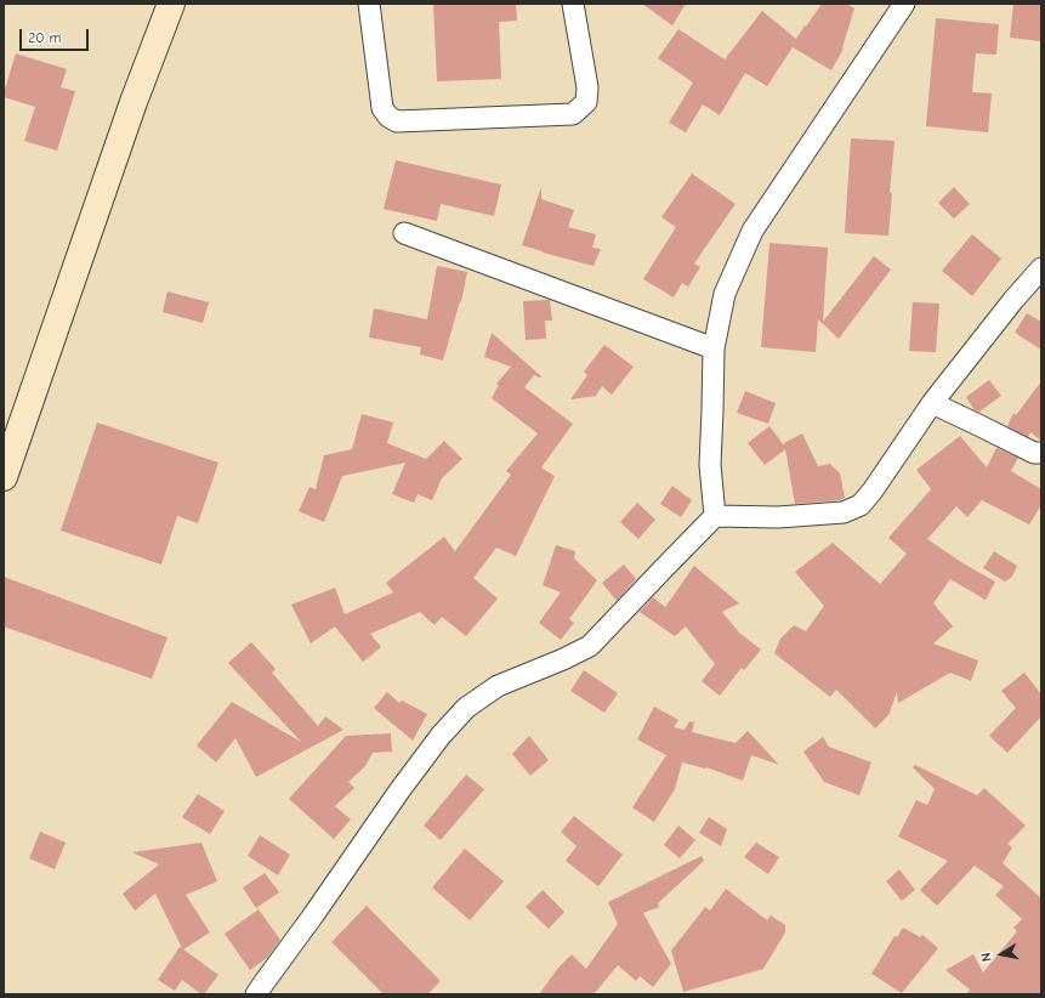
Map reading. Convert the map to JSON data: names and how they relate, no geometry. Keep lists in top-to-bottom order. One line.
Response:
{"scale_bar":"20 m","north":"left"}
